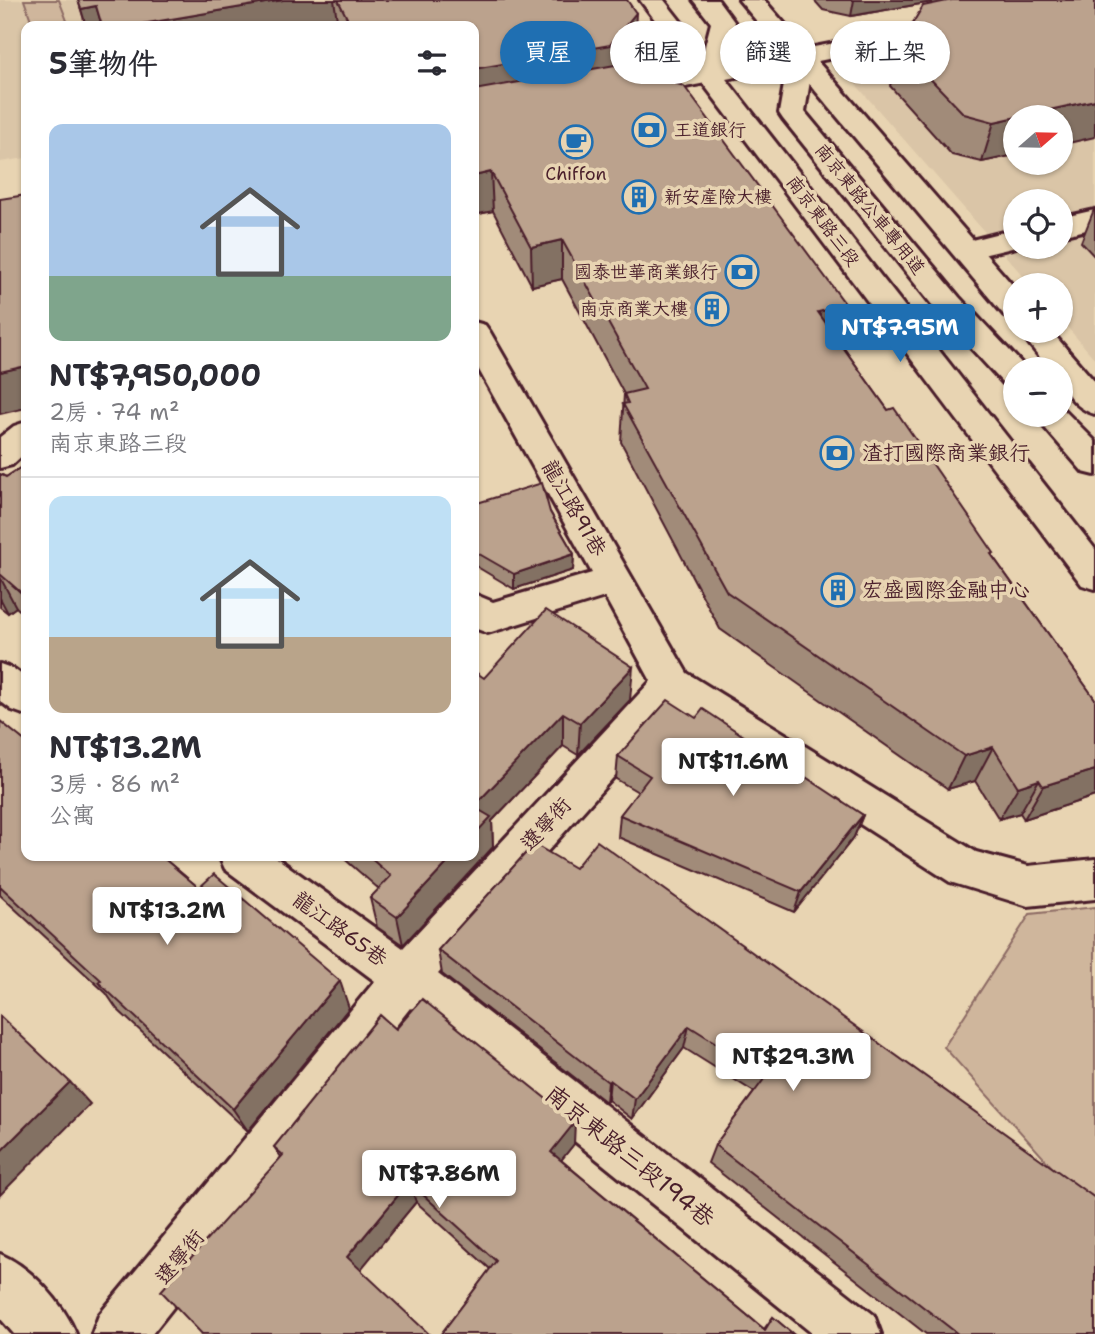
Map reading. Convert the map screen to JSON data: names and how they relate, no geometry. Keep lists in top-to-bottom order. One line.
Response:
{"streets":{"main road":["南京東路公車專用道","南京東路三段","龍江路91巷","遼寧街","龍江路65巷","南京東路三段194巷"]},"crossings":[["龍江路91巷","遼寧街"],["遼寧街","龍江路65巷"],["遼寧街","南京東路三段194巷"],["龍江路65巷","南京東路三段194巷"]],"places":{"bank":["王道銀行","國泰世華商業銀行","渣打國際商業銀行"],"cafe":["Chiffon"],"building":["新安產險大樓","南京商業大樓","宏盛國際金融中心"]},"north":"right","page":{"chip":["買屋","租屋","篩選","新上架"],"heading":"5筆物件","map_buttons":["+","−"],"list":[{"name":"NT$7,950,000","note":"2房 · 74 m² · 南京東路三段"},{"name":"NT$13.2M","note":"3房 · 86 m² · 公寓"}],"price":["NT$7.95M","NT$11.6M","NT$13.2M","NT$29.3M","NT$7.86M"]}}
